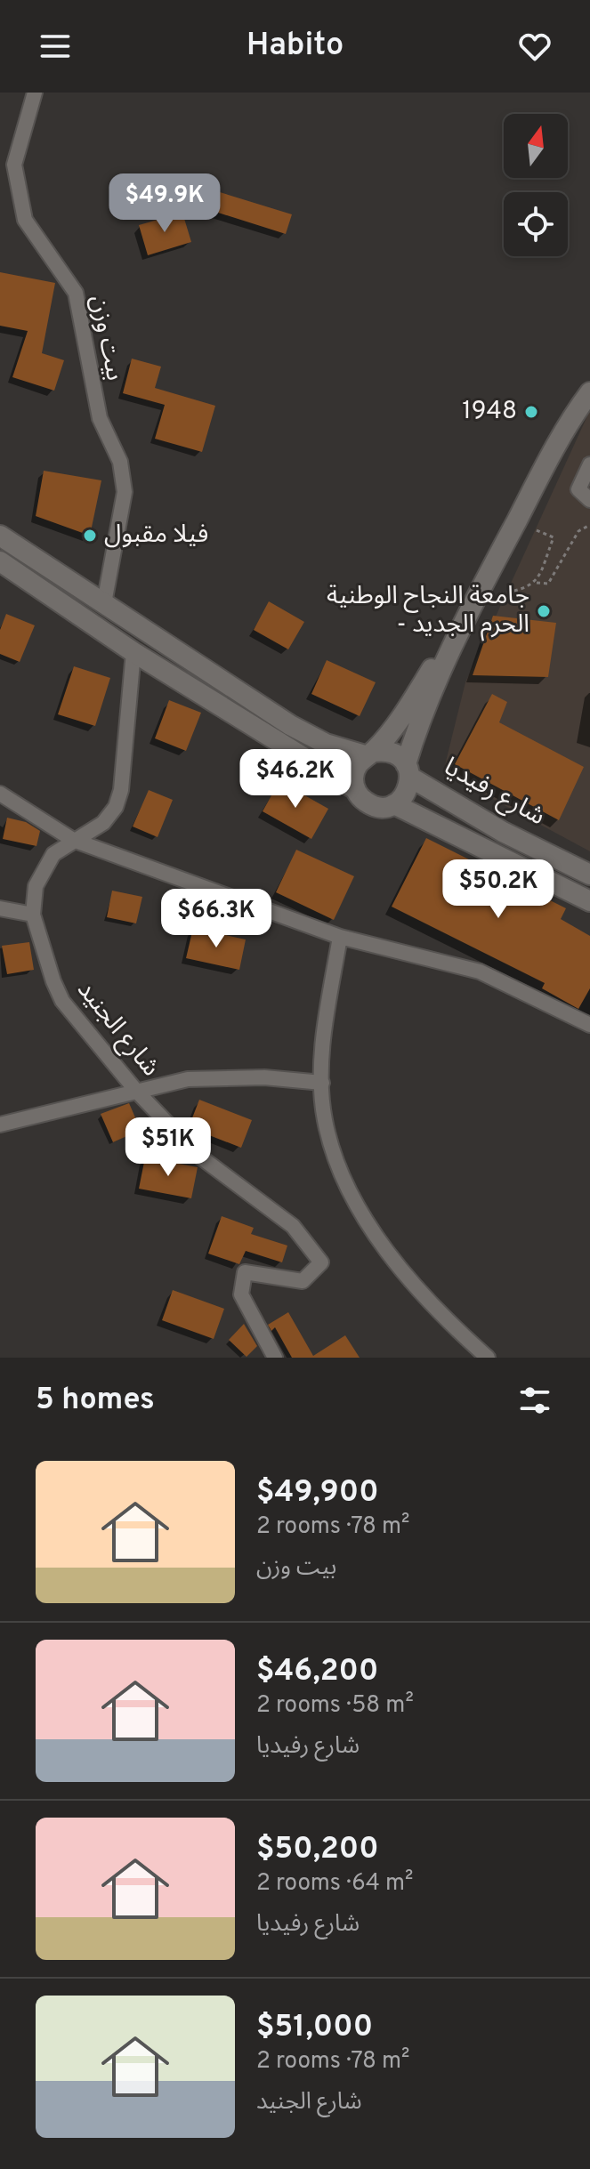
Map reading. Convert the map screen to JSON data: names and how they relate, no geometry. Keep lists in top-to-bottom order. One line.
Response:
{"streets":{"main road":["شارع رفيديا"],"street":["بيت وزن","شارع الجنيد"]},"places":["1948","فيلا مقبول","جامعة النجاح الوطنية - الحرم الجديد"],"north":"top","page":{"header":"Habito","price":["$49.9K","$46.2K","$50.2K","$66.3K","$51K"],"heading":"5 homes","list":[{"name":"$49,900","note":"2 rooms · 78 m² · بيت وزن"},{"name":"$46,200","note":"2 rooms · 58 m² · شارع رفيديا"},{"name":"$50,200","note":"2 rooms · 64 m² · شارع رفيديا"},{"name":"$51,000","note":"2 rooms · 78 m² · شارع الجنيد"}]}}
